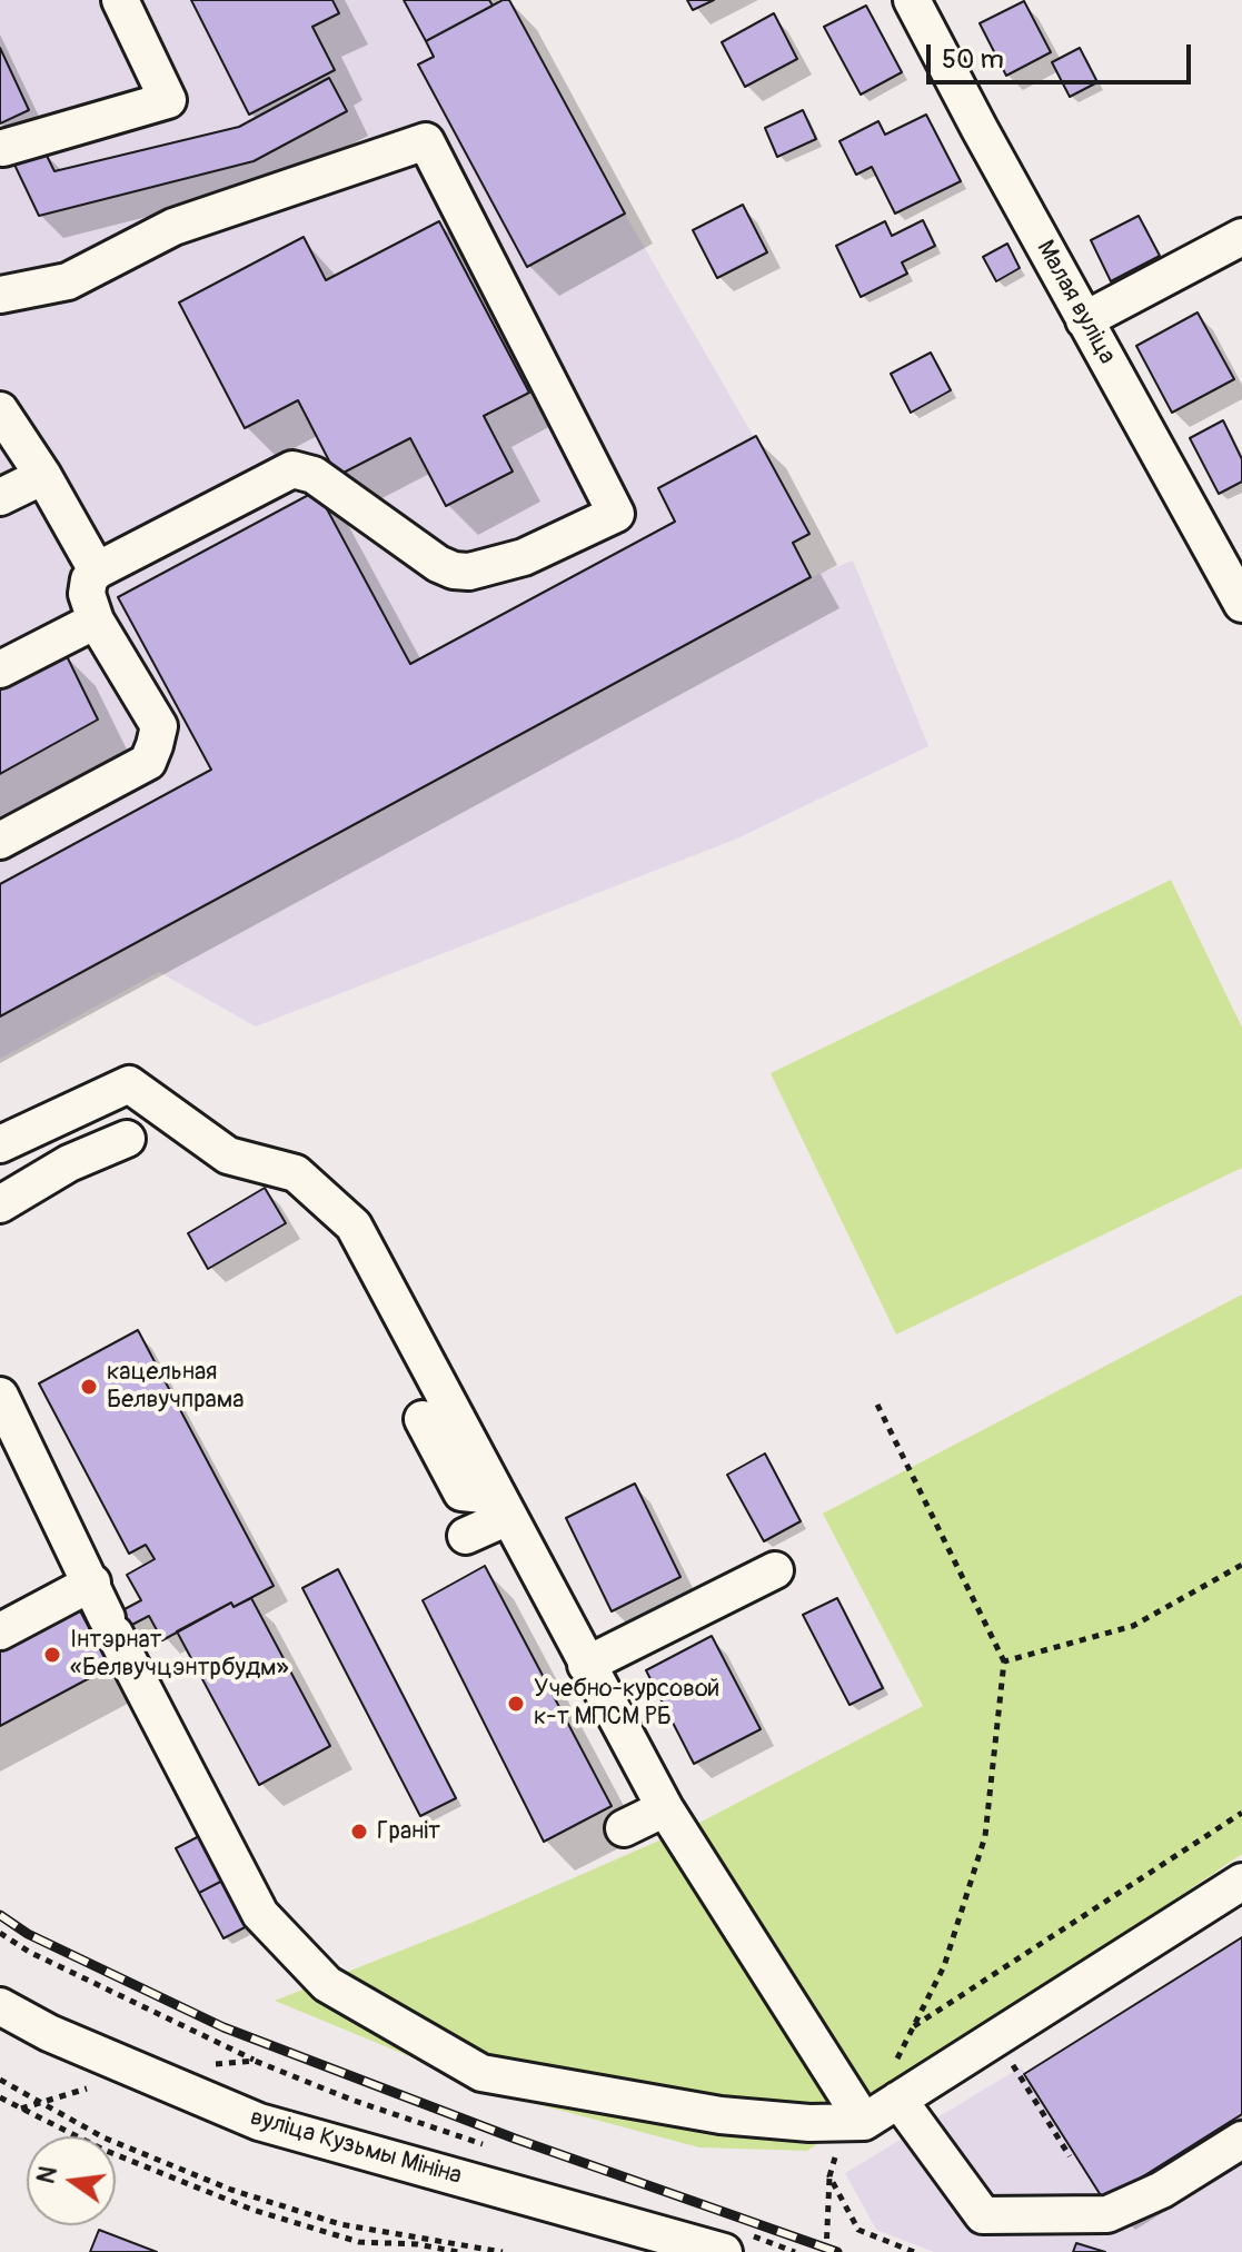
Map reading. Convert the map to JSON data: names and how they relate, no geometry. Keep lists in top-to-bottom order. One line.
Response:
{"streets":{"street":["Малая вуліца","вуліца Кузьмы Мініна"]},"places":["кацельная Белвучпрама","Інтэрнат «Белвучцэнтрбудм»","Учебно-курсовой к-т МПСМ РБ","Граніт"],"scale_bar":"50 m","north":"left"}
